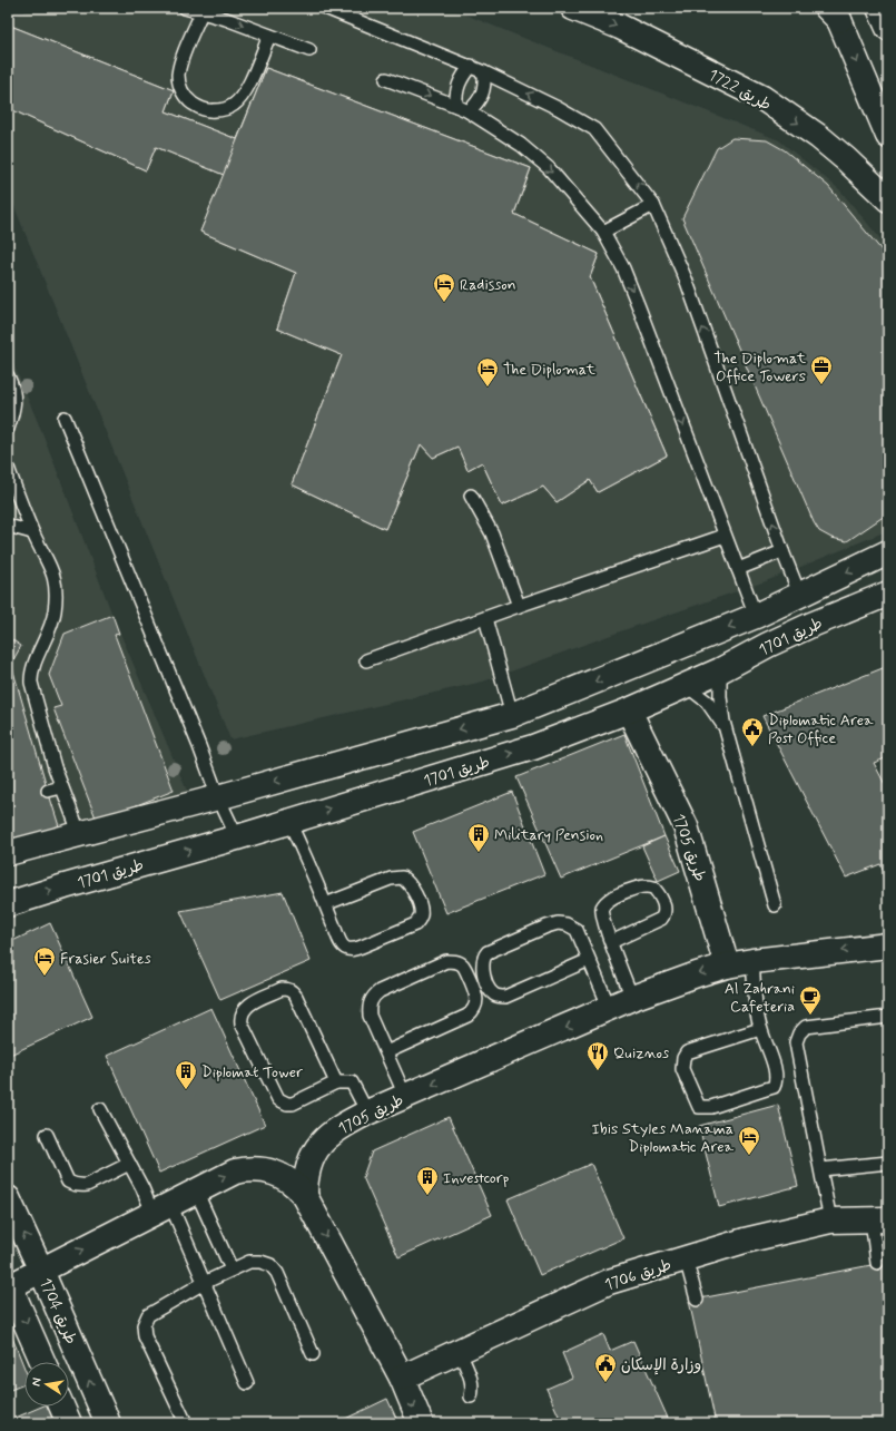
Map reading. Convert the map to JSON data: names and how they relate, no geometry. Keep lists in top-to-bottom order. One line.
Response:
{"streets":{"street":["طريق 1722","طريق 1701","طريق 1705","طريق 1706","طريق 1704"]},"crossings":[["طريق 1701","طريق 1705"]],"one_way":["طريق 1722","طريق 1705"],"places":{"hotel":["Radisson","The Diplomat","Frasier Suites","Ibis Styles Manama Diplomatic Area"],"office":["The Diplomat Office Towers"],"public building":["Diplomatic Area Post Office","وزارة الإسكان"],"building":["Military Pension","Diplomat Tower","Investcorp"],"cafe":["Al Zahrani Cafeteria"],"restaurant":["Quiznos"]},"north":"left"}
